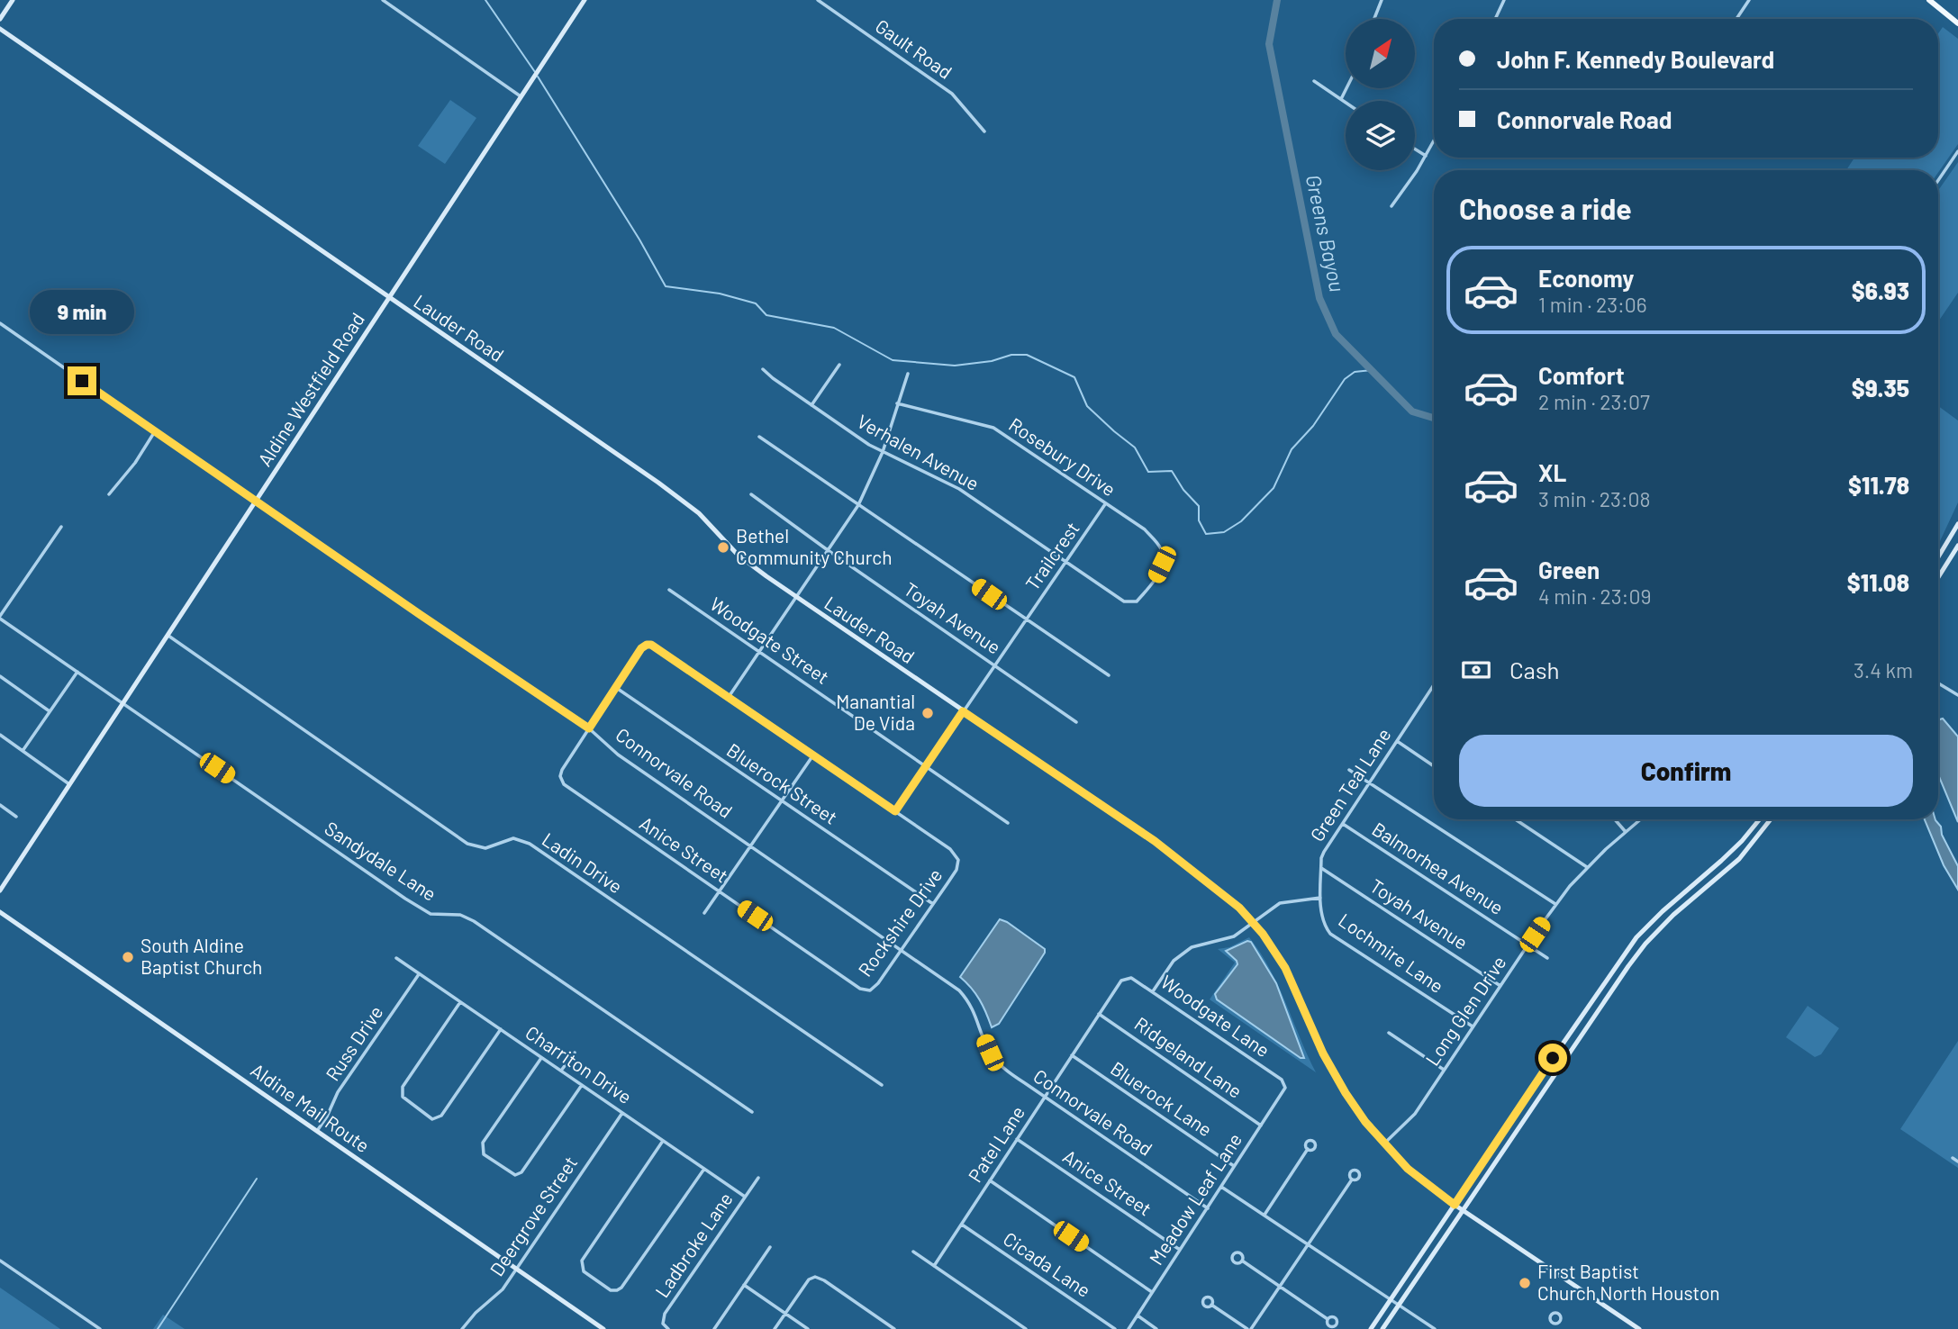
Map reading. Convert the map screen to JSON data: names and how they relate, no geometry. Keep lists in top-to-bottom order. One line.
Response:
{"streets":{"main road":["Lauder Road","Aldine Westfield Road","Aldine Mail Route"],"street":["Gault Road","Verhalen Avenue","Rosebury Drive","Trailcrest","Toyah Avenue","Woodgate Street","Connorvale Road","Bluerock Street","Green Teal Lane","Anice Street","Sandydale Lane","Ladin Drive","Balmorhea Avenue","Rockshire Drive","Lochmire Lane","Long Glen Drive","Woodgate Lane","Russ Drive","Ridgeland Lane","Charriton Drive","Bluerock Lane","Patel Lane","Meadow Leaf Lane","Deergrove Street","Ladbroke Lane","Cicada Lane"]},"crossings":[["Lauder Road","Aldine Westfield Road"],["Lauder Road","Trailcrest"],["Lauder Road","Long Glen Drive"],["Aldine Westfield Road","Connorvale Road"],["Aldine Westfield Road","Sandydale Lane"],["Aldine Westfield Road","Ladin Drive"],["Verhalen Avenue","Rosebury Drive"],["Verhalen Avenue","Trailcrest"],["Rosebury Drive","Trailcrest"],["Trailcrest","Toyah Avenue"],["Trailcrest","Woodgate Street"],["Trailcrest","Rockshire Drive"],["Toyah Avenue","Green Teal Lane"],["Toyah Avenue","Long Glen Drive"],["Connorvale Road","Anice Street"],["Connorvale Road","Rockshire Drive"],["Connorvale Road","Patel Lane"],["Connorvale Road","Meadow Leaf Lane"],["Bluerock Street","Rockshire Drive"],["Green Teal Lane","Balmorhea Avenue"],["Green Teal Lane","Lochmire Lane"],["Anice Street","Rockshire Drive"],["Anice Street","Patel Lane"],["Anice Street","Meadow Leaf Lane"],["Balmorhea Avenue","Long Glen Drive"],["Lochmire Lane","Long Glen Drive"],["Woodgate Lane","Patel Lane"],["Woodgate Lane","Meadow Leaf Lane"],["Russ Drive","Charriton Drive"],["Russ Drive","Aldine Mail Route"],["Ridgeland Lane","Patel Lane"],["Ridgeland Lane","Meadow Leaf Lane"],["Charriton Drive","Deergrove Street"],["Charriton Drive","Ladbroke Lane"],["Bluerock Lane","Patel Lane"],["Bluerock Lane","Meadow Leaf Lane"],["Aldine Mail Route","Deergrove Street"],["Patel Lane","Cicada Lane"]],"water":["Greens Bayou"],"places":["Bethel Community Church","Manantial De Vida","South Aldine Baptist Church","First Baptist Church North Houston"],"north":"top right","page":{"banner":["John F. Kennedy Boulevard","Connorvale Road"],"heading":"Choose a ride","list":[{"name":"Economy","note":"1 min · 23:06","value":"$6.93"},{"name":"Comfort","note":"2 min · 23:07","value":"$9.35"},{"name":"XL","note":"3 min · 23:08","value":"$11.78"},{"name":"Green","note":"4 min · 23:09","value":"$11.08"}],"bubble":"9 min","pay":["Cash","3.4 km"],"buttons":"Confirm"}}
